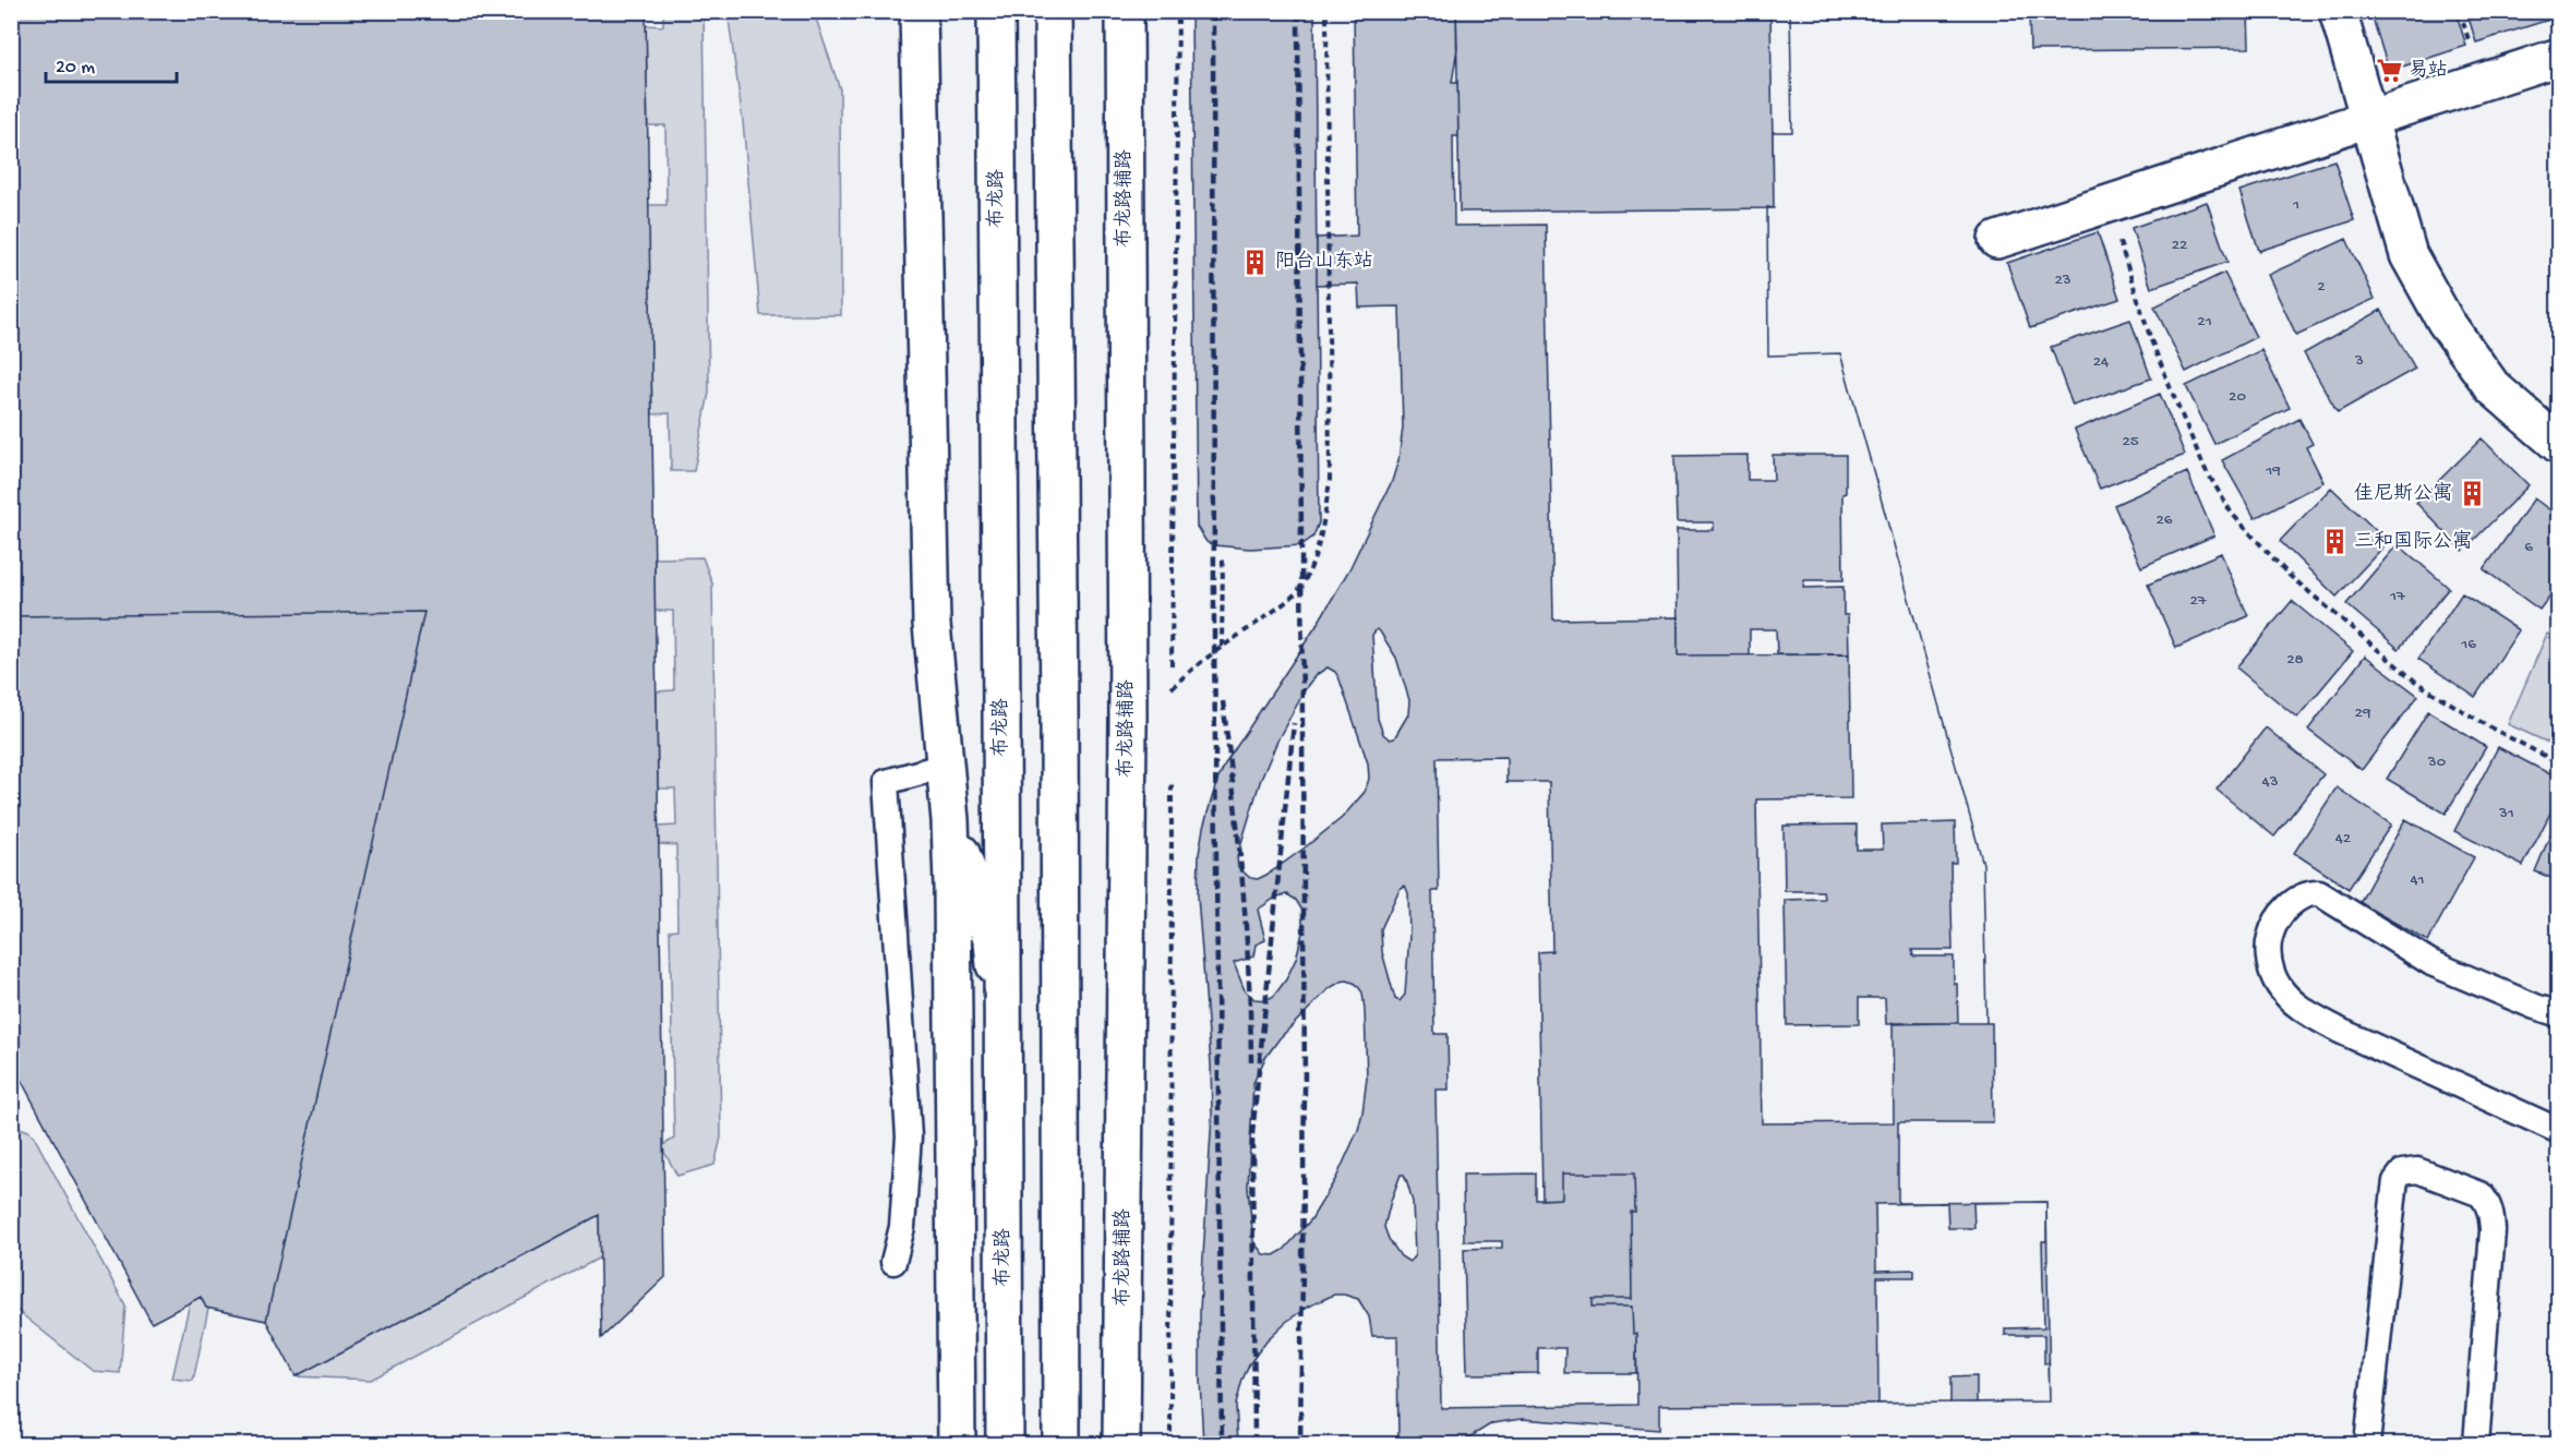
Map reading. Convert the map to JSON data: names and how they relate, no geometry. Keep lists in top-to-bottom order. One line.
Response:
{"streets":{"main road":["布龙路","布龙路辅路"]},"places":{"supermarket":["易站"],"building":["阳台山东站","佳尼斯公寓","三和国际公寓"]},"house_numbers":["1","22","23","2","21","3","24","20","25","19","26","6","17","27","16","28","29","30","43","31","42","41"],"scale_bar":"20 m"}
